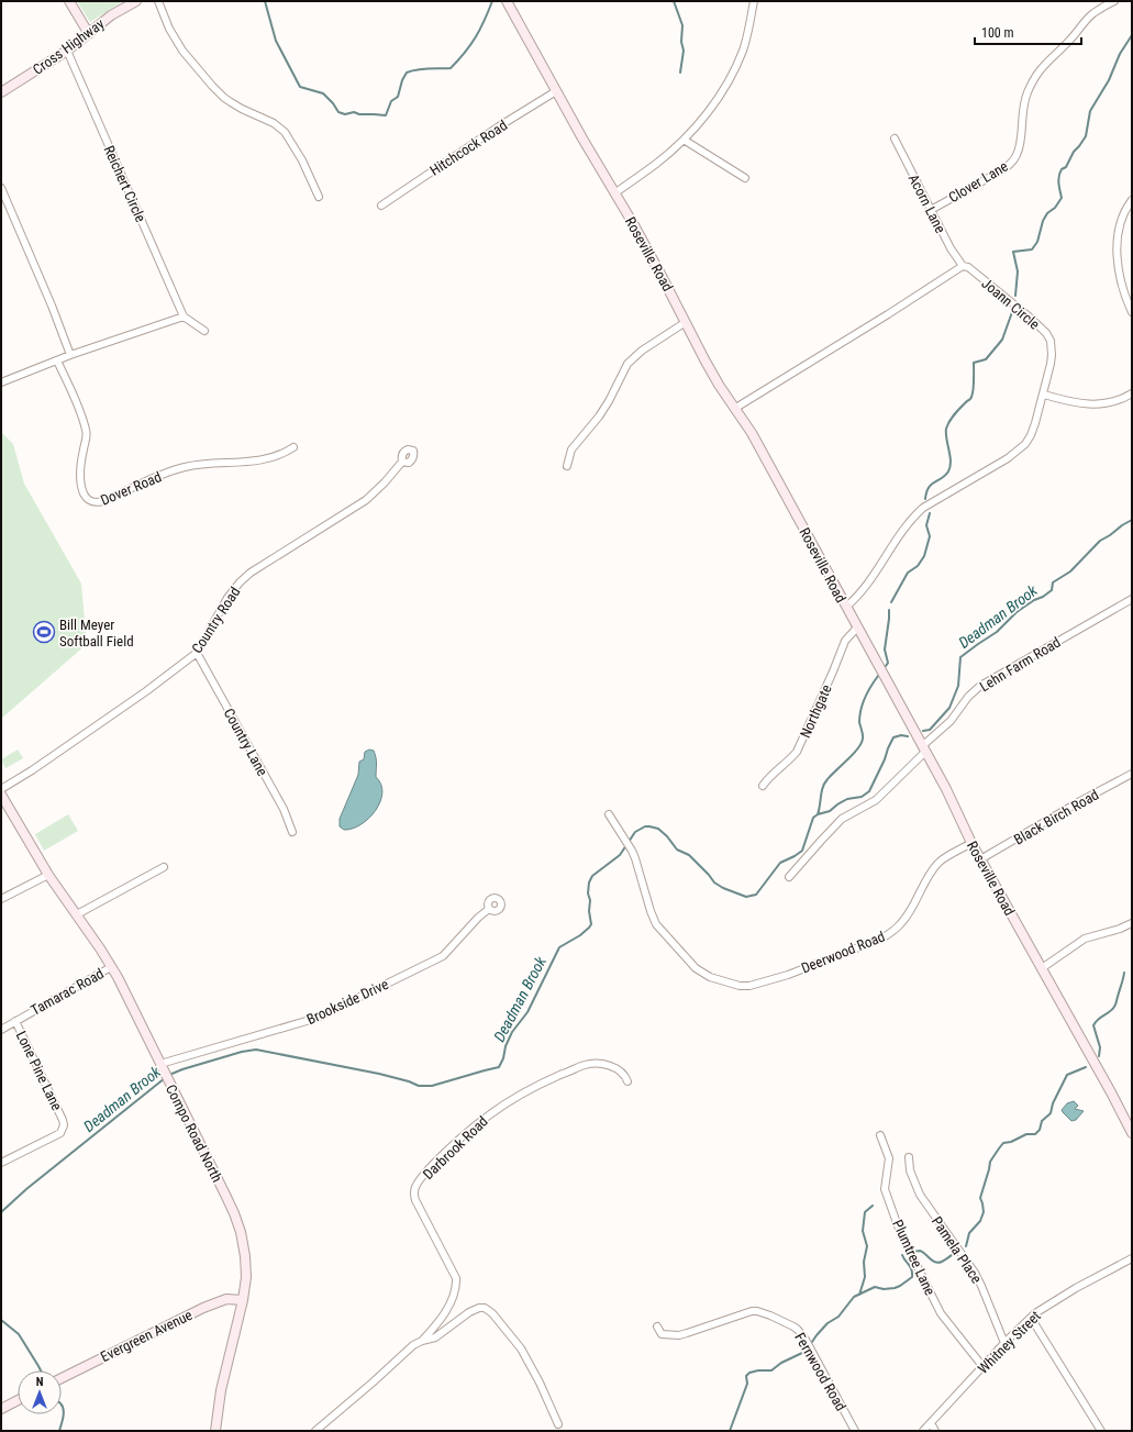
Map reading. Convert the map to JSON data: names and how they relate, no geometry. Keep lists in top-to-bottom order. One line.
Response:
{"streets":{"street":["Cross Highway","Hitchcock Road","Clover Lane","Reichert Circle","Acorn Lane","Roseville Road","Joann Circle","Dover Road","Country Road","Lehn Farm Road","Northgate","Country Lane","Black Birch Road","Deerwood Road","Tamarac Road","Brookside Drive","Lone Pine Lane","Compo Road North","Darbrook Road","Pamela Place","Plumtree Lane","Evergreen Avenue","Whitney Street","Fernwood Road"]},"crossings":[["Cross Highway","Reichert Circle"],["Hitchcock Road","Roseville Road"],["Clover Lane","Acorn Lane"],["Acorn Lane","Joann Circle"],["Roseville Road","Joann Circle"],["Roseville Road","Lehn Farm Road"],["Roseville Road","Northgate"],["Roseville Road","Black Birch Road"],["Roseville Road","Deerwood Road"],["Country Road","Country Lane"],["Tamarac Road","Lone Pine Lane"],["Tamarac Road","Compo Road North"],["Brookside Drive","Compo Road North"],["Compo Road North","Evergreen Avenue"],["Pamela Place","Whitney Street"],["Plumtree Lane","Whitney Street"]],"water":["Deadman Brook"],"places":{"sports":["Bill Meyer Softball Field"]},"scale_bar":"100 m","north":"top"}
